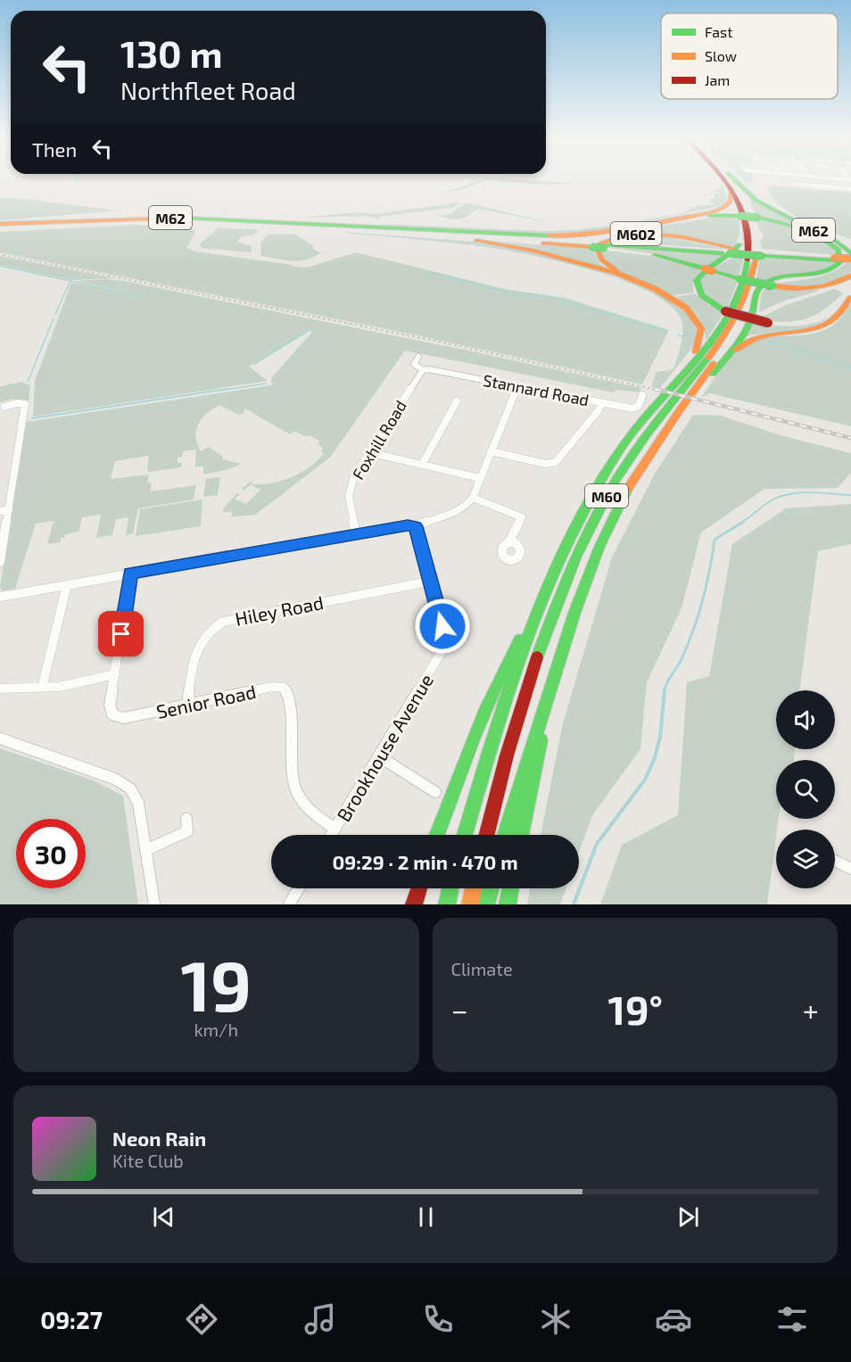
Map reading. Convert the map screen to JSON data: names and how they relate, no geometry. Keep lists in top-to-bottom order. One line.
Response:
{"streets":{"main road":["M62","M602","M60"],"street":["Stannard Road","Foxhill Road","Hiley Road","Senior Road","Brookhouse Avenue"]},"crossings":[["M62","M602"],["M62","M60"],["M602","M60"],["Stannard Road","Foxhill Road"],["Hiley Road","Senior Road"],["Hiley Road","Brookhouse Avenue"],["Senior Road","Brookhouse Avenue"]],"legend":["Fast","Slow","Jam"],"page":{"turn":["130 m","Northfleet Road"],"then":"Then","limit":"30","trip":"09:29 · 2 min · 470 m","tile":[["19","km/h"],"Climate"],"heat":["−","19°","+"],"song":["Neon Rain","Kite Club"],"tabs":"09:27"}}
